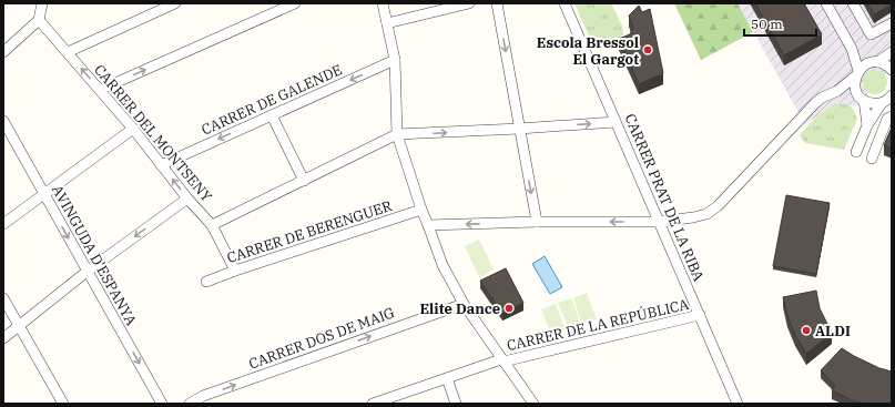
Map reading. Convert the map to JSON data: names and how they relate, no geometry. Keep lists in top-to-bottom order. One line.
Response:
{"streets":{"street":["CARRER DE GALENDE","CARRER DEL MONTSENY","CARRER PRAT DE LA RIBA","CARRER DE BERENGUER","AVINGUDA D'ESPANYA","CARRER DE LA REPÚBLICA","CARRER DOS DE MAIG"]},"crossings":[["CARRER DE GALENDE","CARRER DEL MONTSENY"],["CARRER DEL MONTSENY","CARRER DE BERENGUER"],["CARRER PRAT DE LA RIBA","CARRER DE LA REPÚBLICA"]],"one_way":["CARRER DOS DE MAIG"],"places":["Escola Bressol El Gargot","Elite Dance","ALDI"],"scale_bar":"50 m"}
